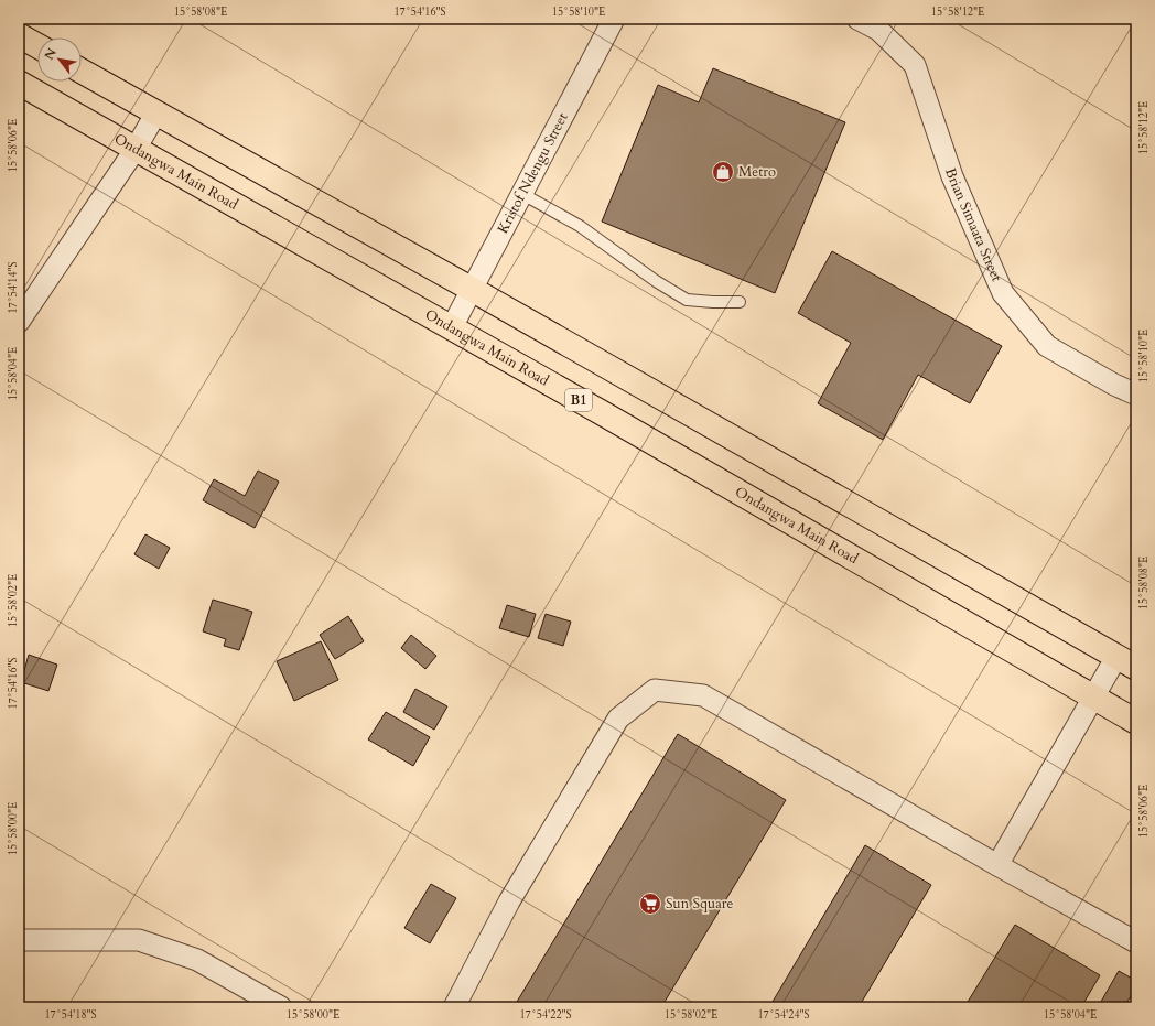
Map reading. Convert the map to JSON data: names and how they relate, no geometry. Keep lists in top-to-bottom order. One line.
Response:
{"streets":{"main road":["Ondangwa Main Road","B1"],"street":["Kristof Ndengu Street","Brian Simaata Street"]},"crossings":[["Ondangwa Main Road","Kristof Ndengu Street"]],"places":{"shop":["Metro"],"supermarket":["Sun Square"]},"north":"top left","coordinates":["15°58'08\"E","17°54'16\"S","15°58'10\"E","15°58'12\"E","15°58'06\"E","17°54'14\"S","15°58'04\"E","15°58'02\"E","15°58'00\"E","17°54'18\"S","17°54'22\"S","17°54'24\"S"]}
